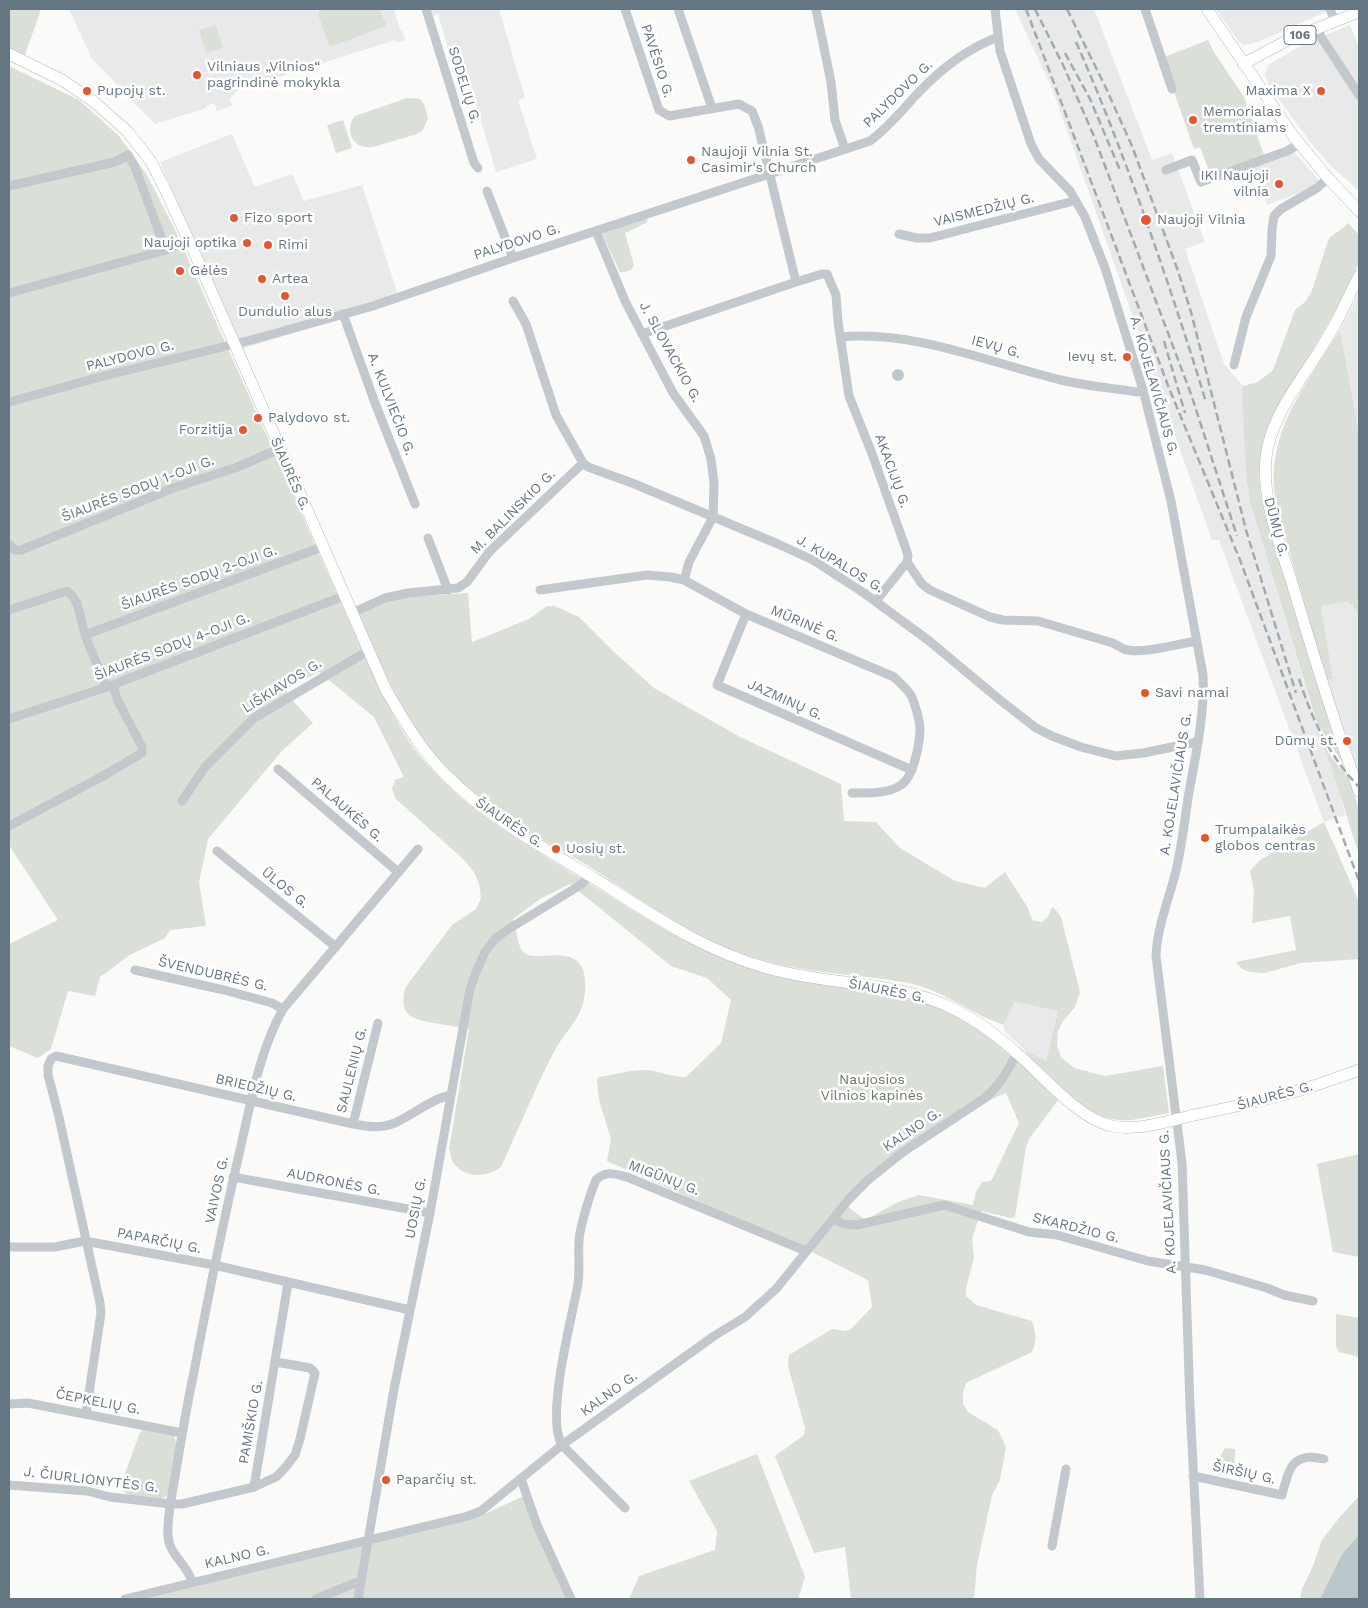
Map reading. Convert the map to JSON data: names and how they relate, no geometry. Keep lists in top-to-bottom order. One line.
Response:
{"streets":{"main road":["106","ŠIAURĖS G.","DŪMŲ G."],"street":["PAVĖSIO G.","SODELIŲ G.","PALYDOVO G.","VAISMEDŽIŲ G.","IEVŲ G.","J. SLOVACKIO G.","A. KOJELAVIČIAUS G.","A. KULVIEČIO G.","AKACIJŲ G.","ŠIAURĖS SODŲ 1-OJI G.","M. BALINSKIO G.","J. KUPALOS G.","ŠIAURĖS SODŲ 2-OJI G.","MŪRINĖ G.","ŠIAURĖS SODŲ 4-OJI G.","LIŠKIAVOS G.","JAZMINŲ G.","PALAUKĖS G.","ŪLOS G.","ŠVENDUBRĖS G.","SAULENIŲ G.","BRIEDŽIŲ G.","KALNO G.","MIGŪNŲ G.","AUDRONĖS G.","VAIVOS G.","UOSIŲ G.","SKARDŽIO G.","PAPARČIŲ G.","ČEPKELIŲ G.","PAMIŠKIO G.","ŠIRŠIŲ G.","J. ČIURLIONYTĖS G."]},"crossings":[["PAVĖSIO G.","PALYDOVO G."],["PAVĖSIO G.","AKACIJŲ G."],["PALYDOVO G.","J. SLOVACKIO G."],["PALYDOVO G.","A. KOJELAVIČIAUS G."],["PALYDOVO G.","A. KULVIEČIO G."],["PALYDOVO G.","ŠIAURĖS G."],["VAISMEDŽIŲ G.","A. KOJELAVIČIAUS G."],["IEVŲ G.","A. KOJELAVIČIAUS G."],["IEVŲ G.","AKACIJŲ G."],["J. SLOVACKIO G.","AKACIJŲ G."],["J. SLOVACKIO G.","J. KUPALOS G."],["A. KOJELAVIČIAUS G.","AKACIJŲ G."],["A. KOJELAVIČIAUS G.","ŠIAURĖS G."],["A. KOJELAVIČIAUS G.","J. KUPALOS G."],["A. KOJELAVIČIAUS G.","SKARDŽIO G."],["A. KOJELAVIČIAUS G.","ŠIRŠIŲ G."],["ŠIAURĖS G.","ŠIAURĖS SODŲ 1-OJI G."],["ŠIAURĖS G.","M. BALINSKIO G."],["ŠIAURĖS G.","ŠIAURĖS SODŲ 2-OJI G."],["ŠIAURĖS G.","ŠIAURĖS SODŲ 4-OJI G."],["ŠIAURĖS G.","LIŠKIAVOS G."],["ŠIAURĖS G.","KALNO G."],["ŠIAURĖS G.","UOSIŲ G."],["M. BALINSKIO G.","J. KUPALOS G."],["MŪRINĖ G.","JAZMINŲ G."],["PALAUKĖS G.","VAIVOS G."],["ŪLOS G.","VAIVOS G."],["ŠVENDUBRĖS G.","VAIVOS G."],["SAULENIŲ G.","BRIEDŽIŲ G."],["BRIEDŽIŲ G.","VAIVOS G."],["BRIEDŽIŲ G.","UOSIŲ G."],["BRIEDŽIŲ G.","PAPARČIŲ G."],["KALNO G.","MIGŪNŲ G."],["KALNO G.","VAIVOS G."],["KALNO G.","UOSIŲ G."],["KALNO G.","SKARDŽIO G."],["AUDRONĖS G.","VAIVOS G."],["AUDRONĖS G.","UOSIŲ G."],["VAIVOS G.","PAPARČIŲ G."],["VAIVOS G.","ČEPKELIŲ G."],["VAIVOS G.","J. ČIURLIONYTĖS G."],["UOSIŲ G.","PAPARČIŲ G."],["PAPARČIŲ G.","PAMIŠKIO G."]],"parks":["Naujosios Vilnios kapinės"],"places":["Vilniaus „Vilnios“ pagrindinė mokykla","Pupojų st.","Maxima X","Memorialas tremtiniams","Naujoji Vilnia St. Casimir's Church","IKI Naujoji vilnia","Fizo sport","Naujoji Vilnia","Naujoji optika","Rimi","Gėlės","Artea","Dundulio alus","Ievų st.","Palydovo st.","Forzitija","Savi namai","Dūmų st.","Trumpalaikės globos centras","Uosių st.","Paparčių st."]}
